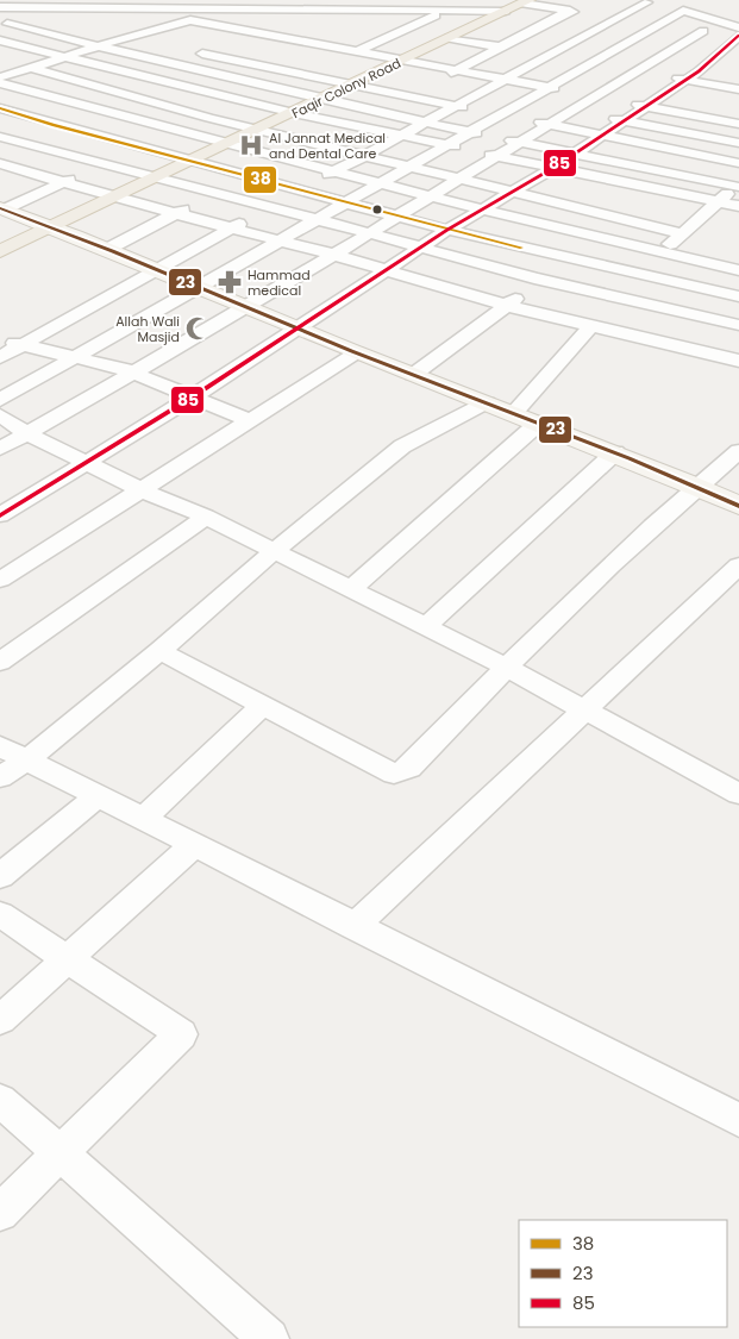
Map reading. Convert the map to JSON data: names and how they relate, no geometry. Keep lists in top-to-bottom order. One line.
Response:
{"streets":{"main road":["Faqir Colony Road"]},"places":{"hospital":["Al Jannat Medical and Dental Care"],"pharmacy":["Hammad medical"],"mosque":["Allah Wali Masjid"]},"lines":["transit line 85","transit line 38","transit line 23"],"legend":["38","23","85"]}
